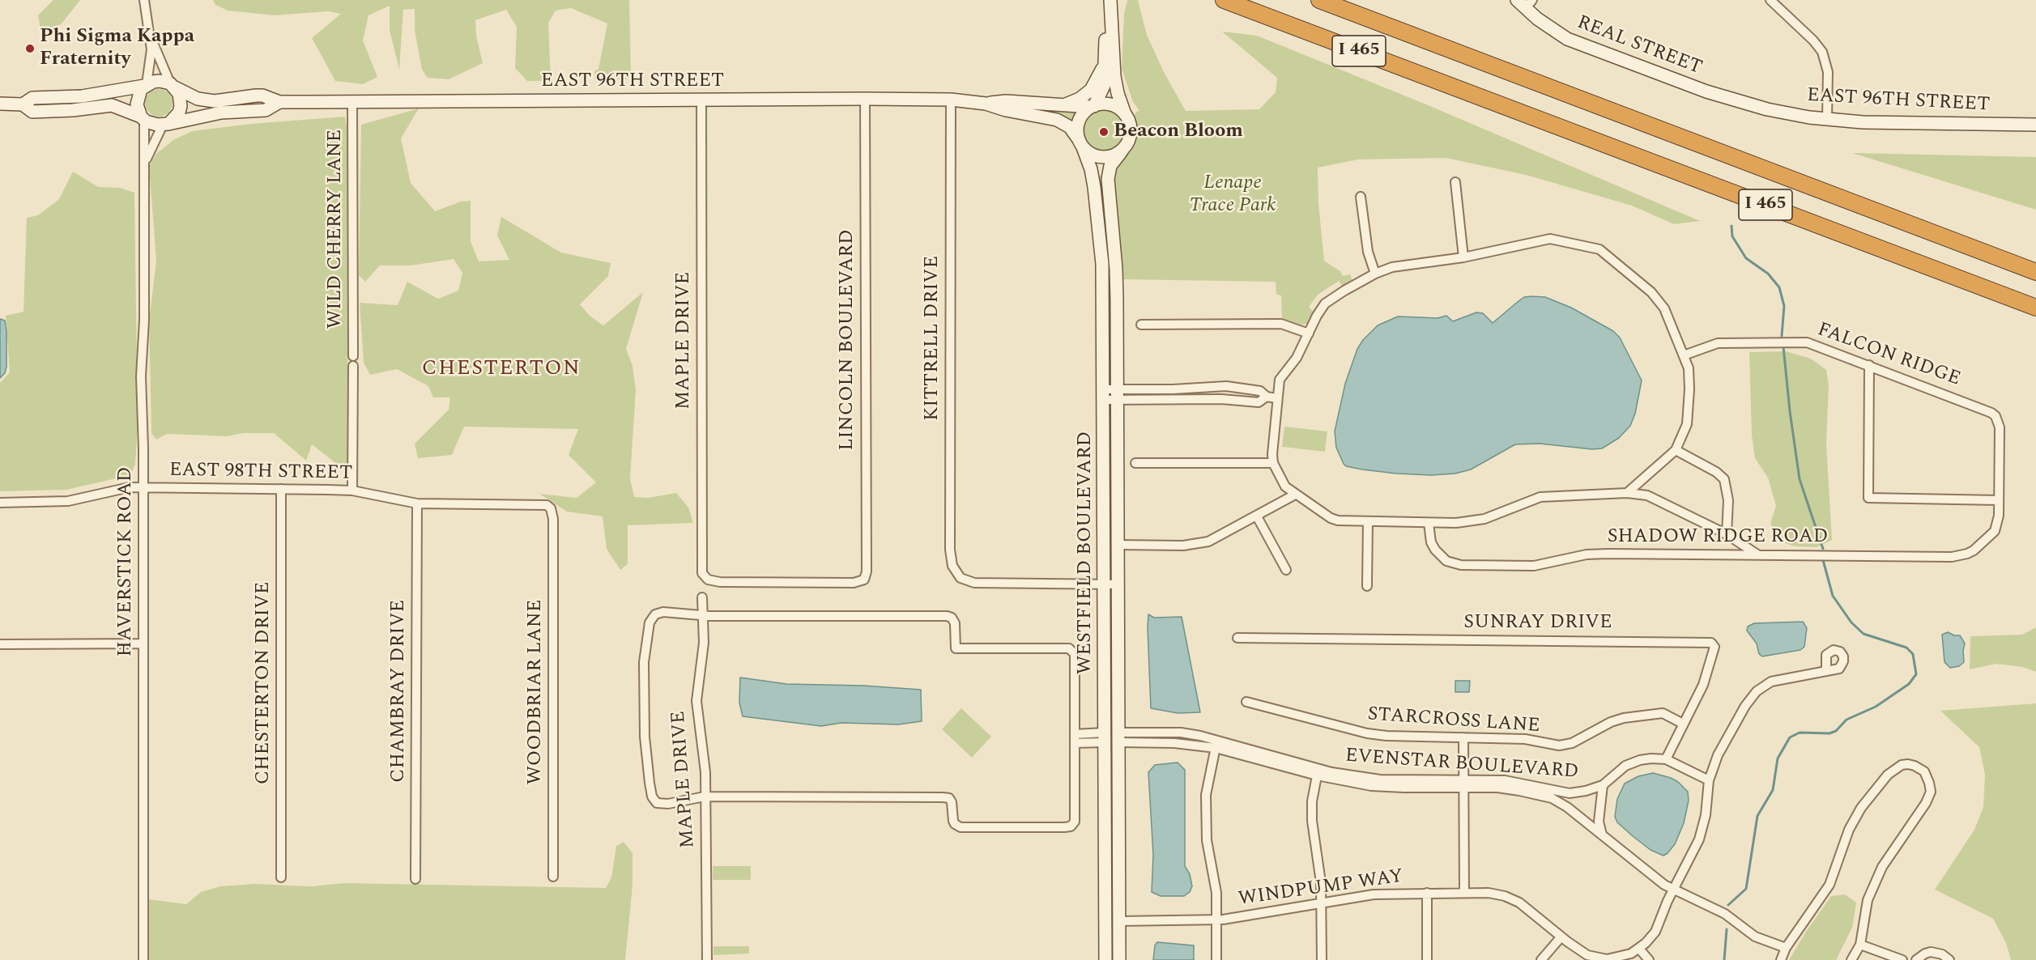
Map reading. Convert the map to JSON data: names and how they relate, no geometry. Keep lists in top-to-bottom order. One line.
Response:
{"streets":{"highway":["I 465"],"main road":["REAL STREET","EAST 96TH STREET","WESTFIELD BOULEVARD"],"street":["WILD CHERRY LANE","KITTRELL DRIVE","LINCOLN BOULEVARD","MAPLE DRIVE","FALCON RIDGE","EAST 98TH STREET","SHADOW RIDGE ROAD","HAVERSTICK ROAD","SUNRAY DRIVE","CHESTERTON DRIVE","CHAMBRAY DRIVE","WOODBRIAR LANE","STARCROSS LANE","EVENSTAR BOULEVARD","WINDPUMP WAY"]},"crossings":[["REAL STREET","EAST 96TH STREET"],["EAST 96TH STREET","WILD CHERRY LANE"],["EAST 96TH STREET","KITTRELL DRIVE"],["EAST 96TH STREET","LINCOLN BOULEVARD"],["EAST 96TH STREET","MAPLE DRIVE"],["EAST 96TH STREET","WESTFIELD BOULEVARD"],["EAST 96TH STREET","HAVERSTICK ROAD"],["KITTRELL DRIVE","WESTFIELD BOULEVARD"],["LINCOLN BOULEVARD","MAPLE DRIVE"],["FALCON RIDGE","SHADOW RIDGE ROAD"],["EAST 98TH STREET","HAVERSTICK ROAD"],["EAST 98TH STREET","CHESTERTON DRIVE"],["EAST 98TH STREET","CHAMBRAY DRIVE"],["EAST 98TH STREET","WOODBRIAR LANE"],["WESTFIELD BOULEVARD","EVENSTAR BOULEVARD"],["WESTFIELD BOULEVARD","WINDPUMP WAY"],["SUNRAY DRIVE","STARCROSS LANE"],["SUNRAY DRIVE","EVENSTAR BOULEVARD"],["SUNRAY DRIVE","WINDPUMP WAY"],["EVENSTAR BOULEVARD","WINDPUMP WAY"]],"districts":["CHESTERTON"],"parks":["Lenape Trace Park"],"places":["Phi Sigma Kappa Fraternity","Beacon Bloom"]}
